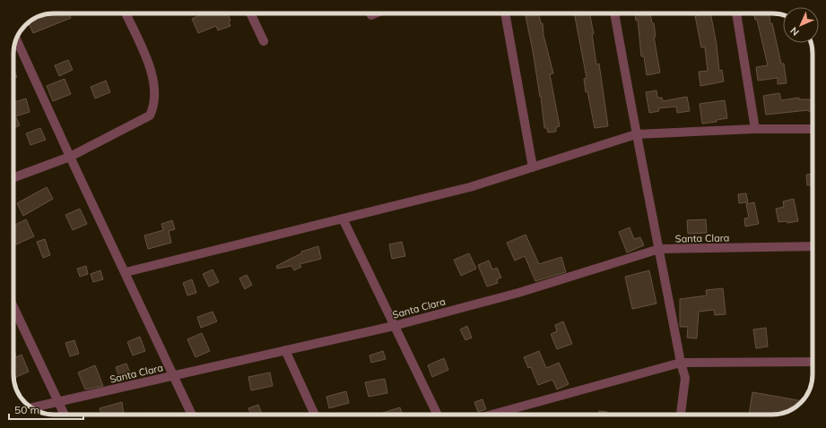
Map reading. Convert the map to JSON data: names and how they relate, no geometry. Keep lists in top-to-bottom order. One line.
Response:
{"streets":{"street":["Santa Clara"]},"scale_bar":"50 m","north":"bottom left"}
